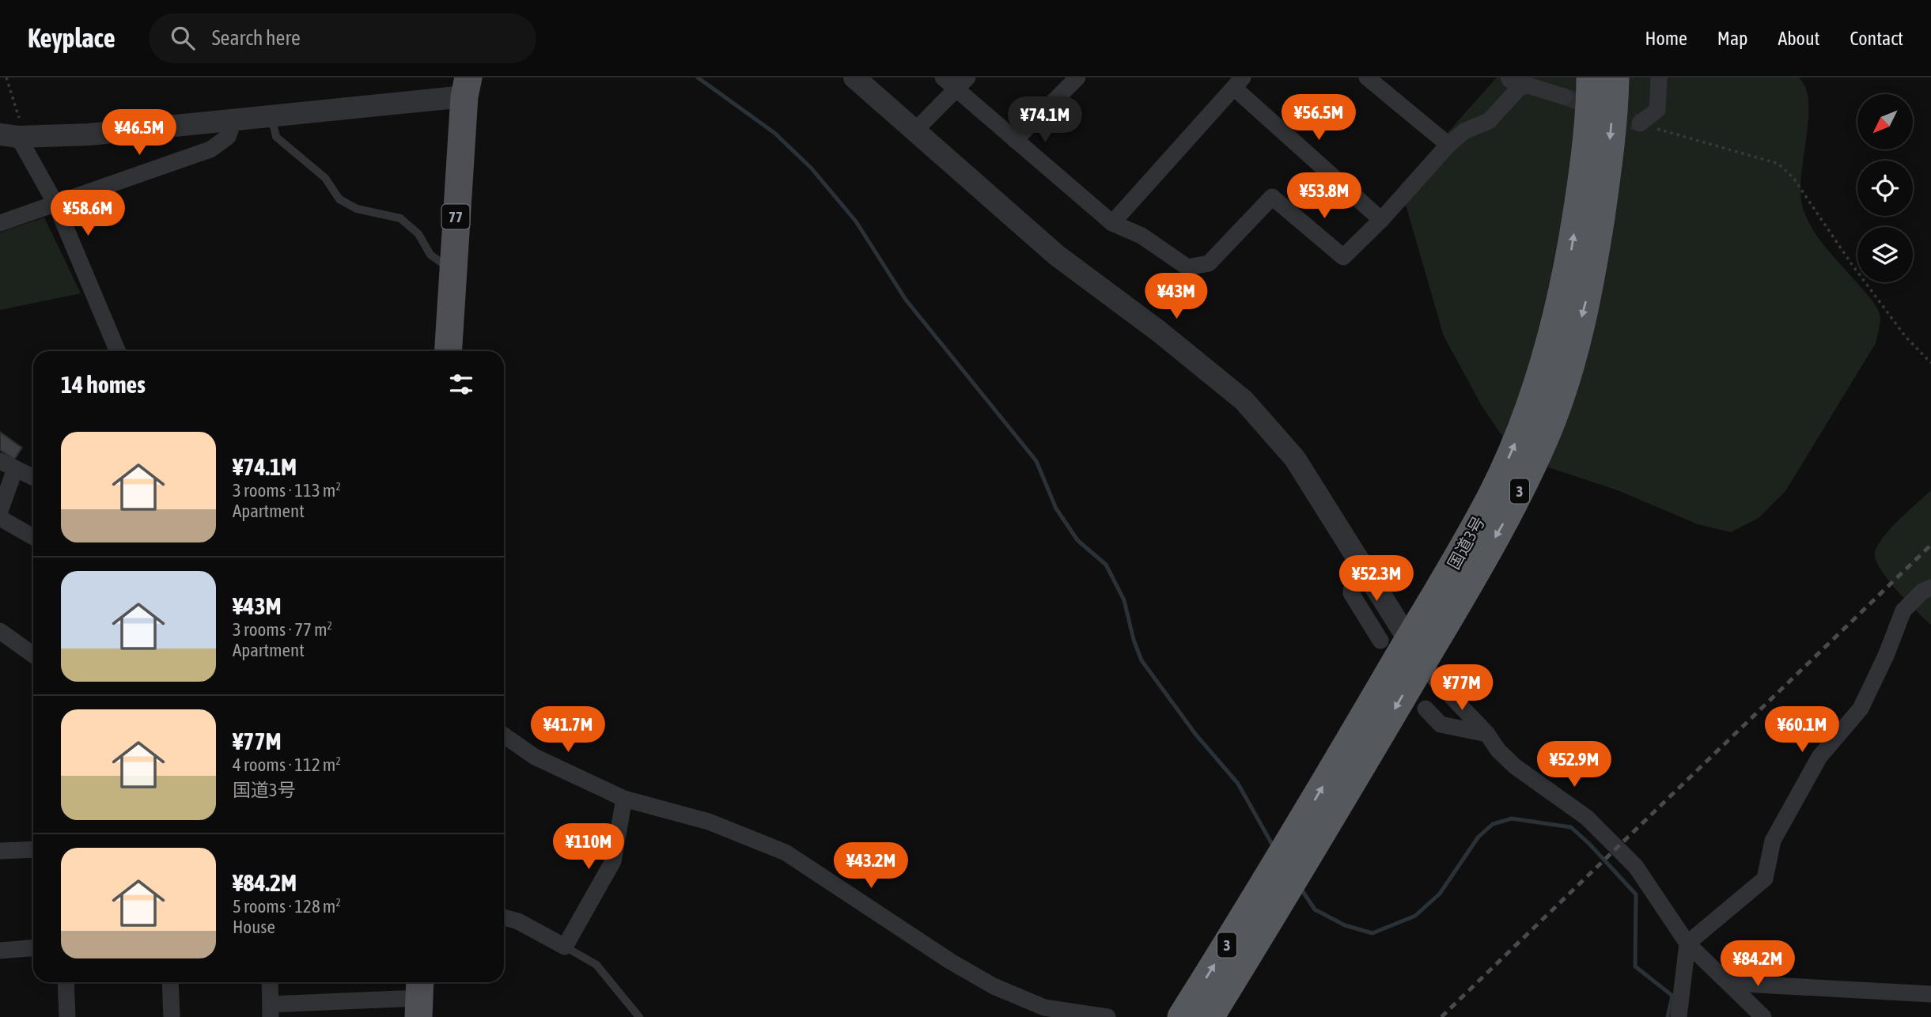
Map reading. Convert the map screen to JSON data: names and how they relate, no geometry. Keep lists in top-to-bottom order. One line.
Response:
{"streets":{"highway":["3","国道3号"],"main road":["77"]},"north":"bottom left","page":{"header":"Keyplace","search":"Search here","nav":["Home","Map","About","Contact"],"price":["¥56.5M","¥74.1M","¥46.5M","¥53.8M","¥58.6M","¥43M","¥52.3M","¥77M","¥41.7M","¥60.1M","¥52.9M","¥110M","¥43.2M","¥84.2M"],"heading":"14 homes","list":[{"name":"¥74.1M","note":"3 rooms · 113 m² · Apartment"},{"name":"¥43M","note":"3 rooms · 77 m² · Apartment"},{"name":"¥77M","note":"4 rooms · 112 m² · 国道3号"},{"name":"¥84.2M","note":"5 rooms · 128 m² · House"}]}}
